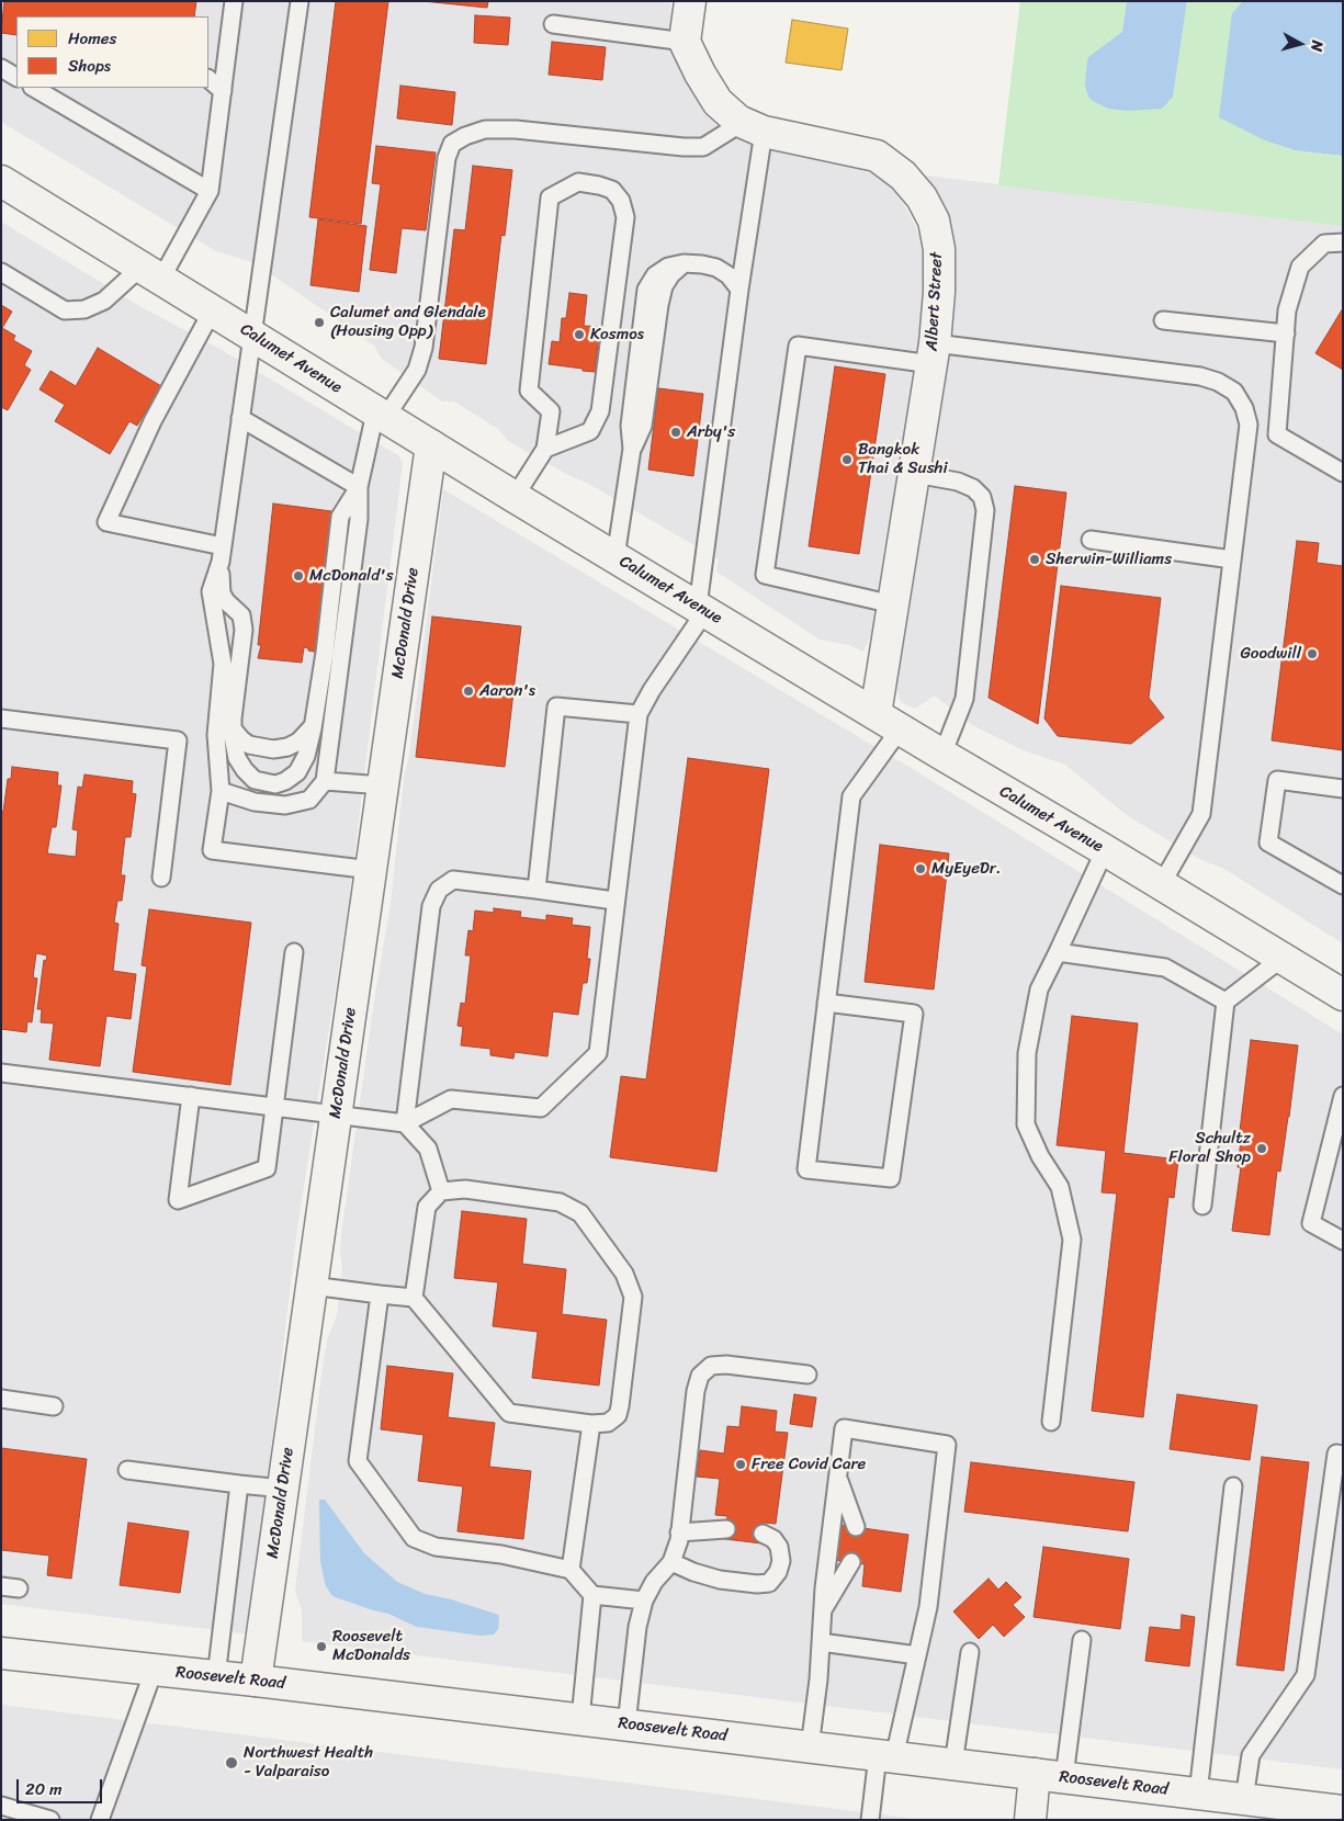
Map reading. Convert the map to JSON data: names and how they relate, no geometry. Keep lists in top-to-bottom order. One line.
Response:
{"streets":{"street":["Albert Street","Calumet Avenue","McDonald Drive","Roosevelt Road"]},"crossings":[["Albert Street","Calumet Avenue"],["Calumet Avenue","McDonald Drive"],["McDonald Drive","Roosevelt Road"]],"places":["Calumet and Glendale (Housing Opp)","Kosmos","Arby's","Bangkok Thai & Sushi","Sherwin-Williams","McDonald's","Goodwill","Aaron's","MyEyeDr.","Schultz Floral Shop","Free Covid Care","Roosevelt McDonalds","Northwest Health - Valparaiso"],"legend":["Homes","Shops"],"scale_bar":"20 m","north":"right"}
